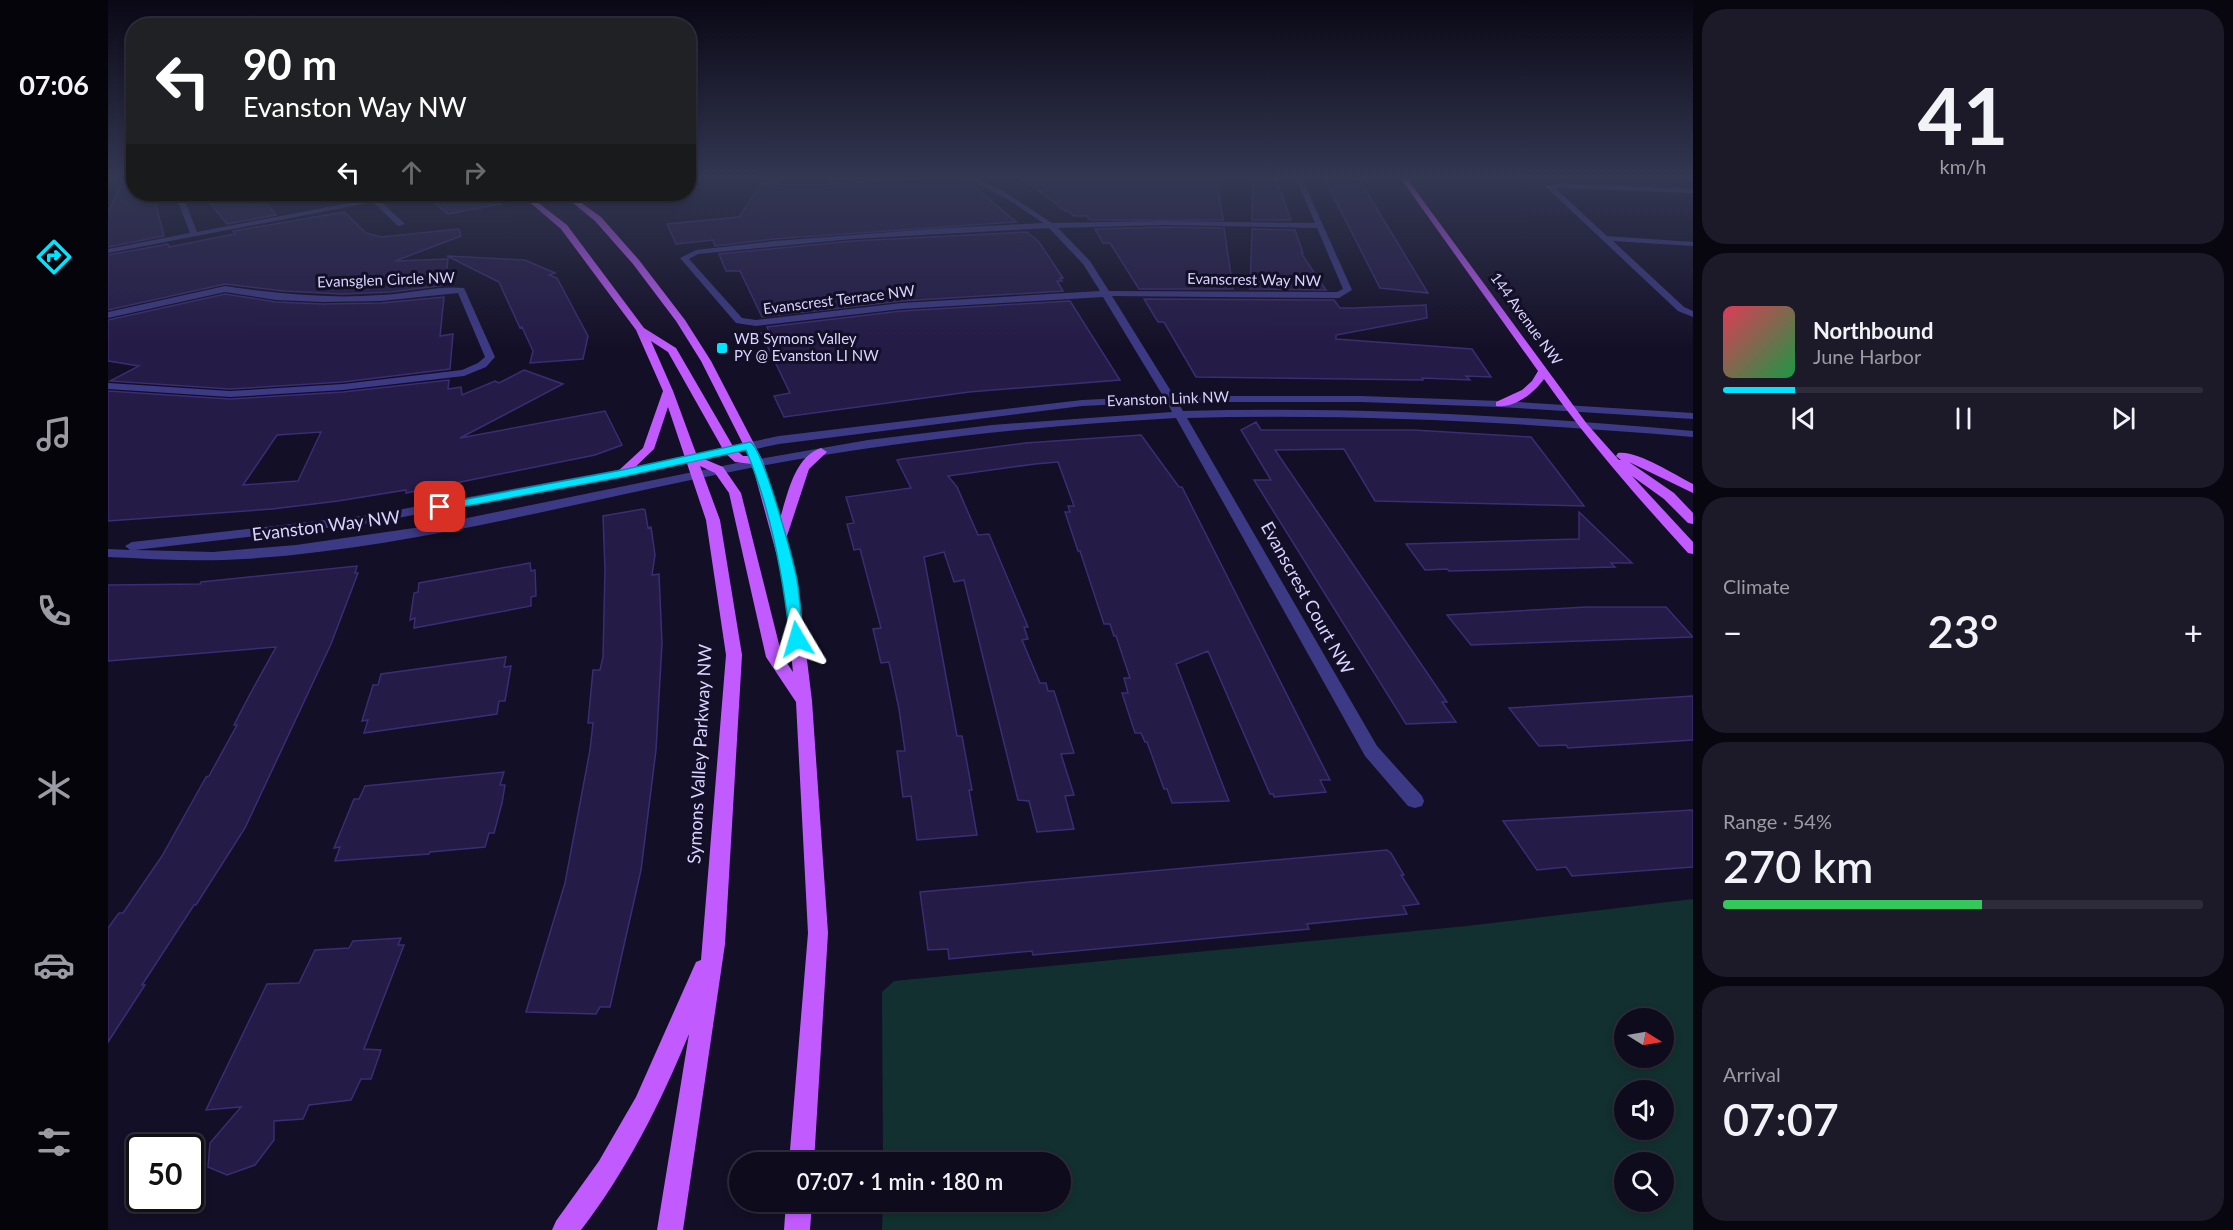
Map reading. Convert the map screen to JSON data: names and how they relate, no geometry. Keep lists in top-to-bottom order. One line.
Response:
{"streets":{"main road":["144 Avenue NW","Symons Valley Parkway NW"],"street":["Evansglen Circle NW","Evanscrest Way NW","Evanscrest Terrace NW","Evanston Link NW","Evanston Way NW","Evanscrest Court NW"]},"crossings":[["Evanscrest Way NW","Evanscrest Terrace NW"],["Evanscrest Way NW","Evanscrest Court NW"],["Evanscrest Terrace NW","Evanscrest Court NW"],["144 Avenue NW","Evanston Link NW"],["Evanston Link NW","Evanston Way NW"],["Evanston Link NW","Evanscrest Court NW"],["Evanston Way NW","Symons Valley Parkway NW"]],"places":{"transit":["WB Symons Valley PY @ Evanston LI NW"]},"north":"right","page":{"tabs":"07:06","tile":[["41","km/h"],"Climate",["Range · 54%","270 km"],["Arrival","07:07"]],"turn":["90 m","Evanston Way NW"],"song":["Northbound","June Harbor"],"heat":["−","23°","+"],"limit":"50","trip":"07:07 · 1 min · 180 m"}}
